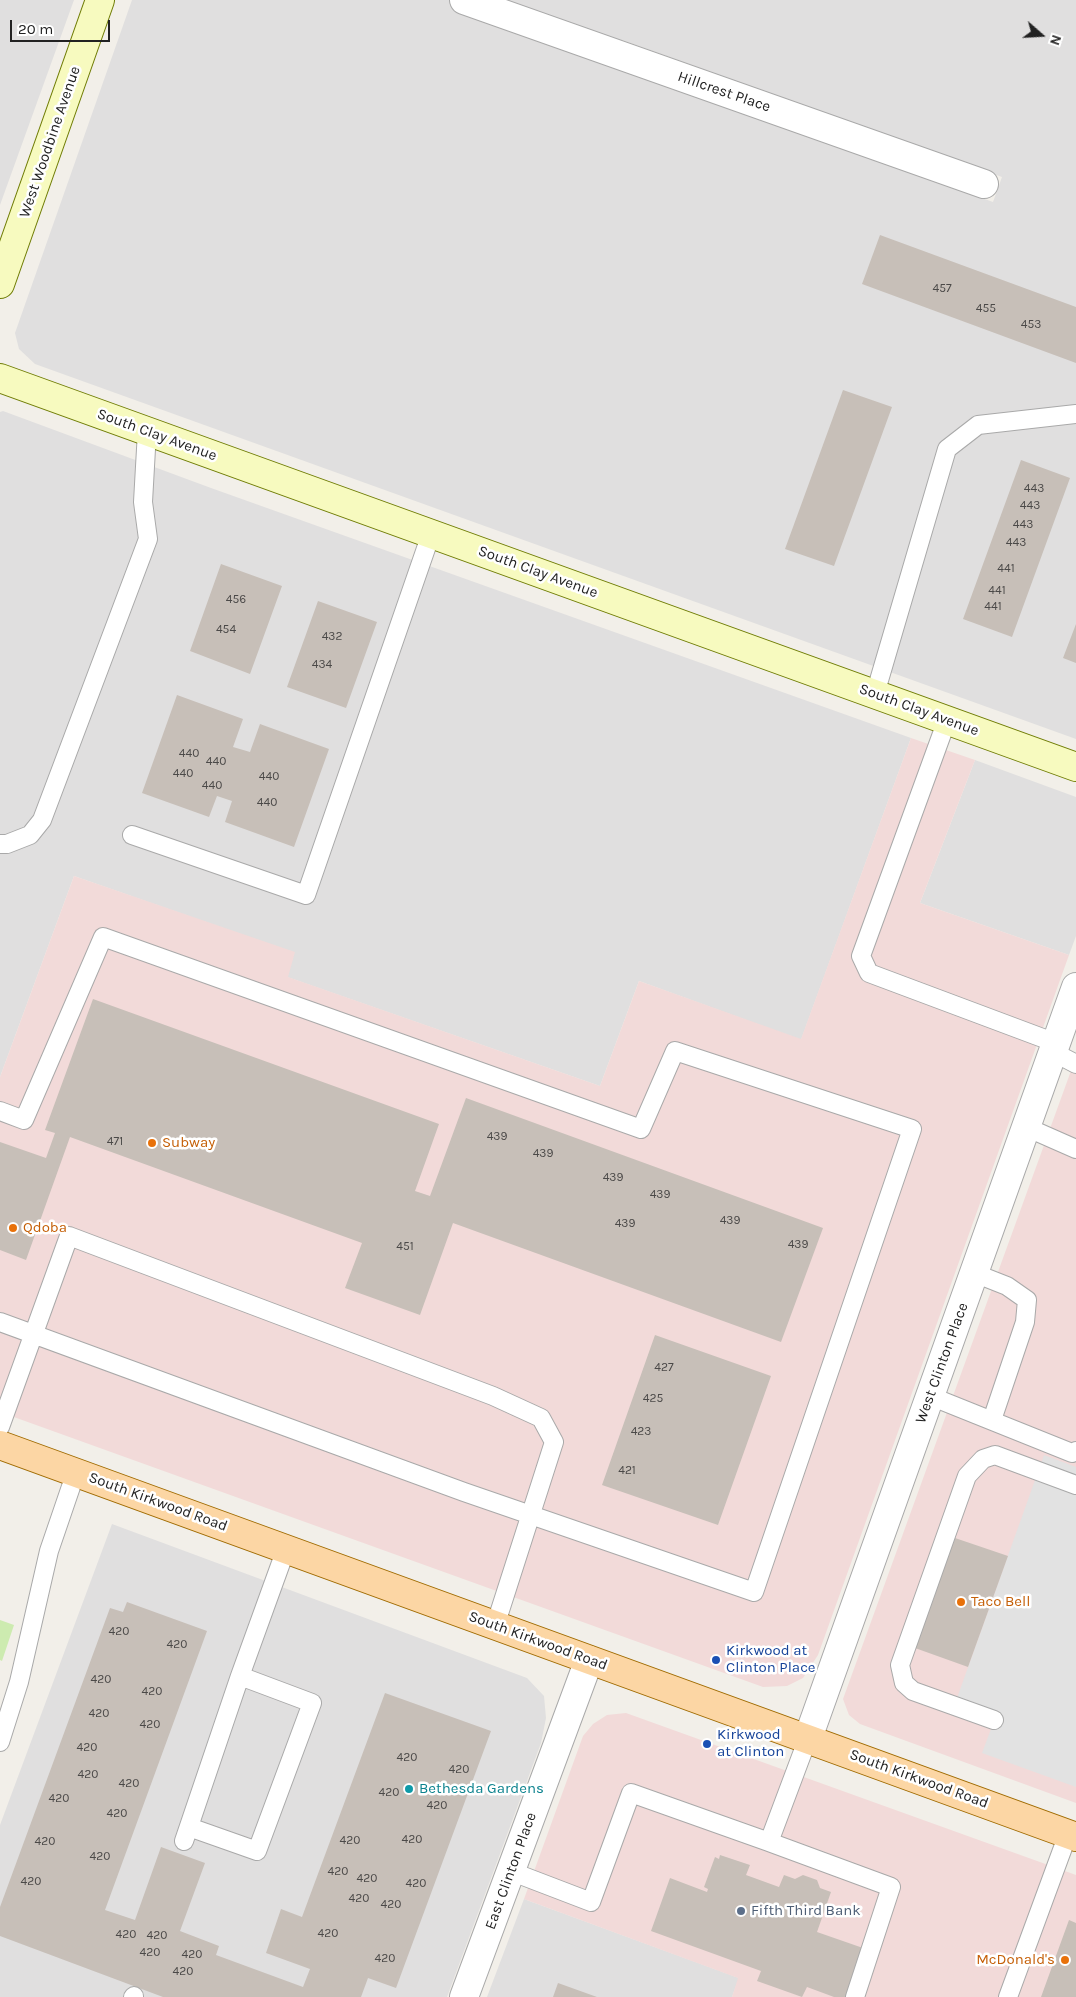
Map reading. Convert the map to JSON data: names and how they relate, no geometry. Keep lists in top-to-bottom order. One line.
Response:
{"streets":{"main road":["South Kirkwood Road"],"street":["Hillcrest Place","West Woodbine Avenue","South Clay Avenue","West Clinton Place","East Clinton Place"]},"crossings":[["West Clinton Place","South Kirkwood Road"],["South Kirkwood Road","East Clinton Place"]],"places":["Subway","Qdoba","Taco Bell","Kirkwood at Clinton Place","Kirkwood at Clinton","Bethesda Gardens","Fifth Third Bank","McDonald's"],"house_numbers":["457","455","453","443","443","443","443","441","441","456","441","454","432","434","440","440","440","440","440","440","439","471","439","439","439","439","439","439","451","427","425","423","421","420","420","420","420","420","420","420","420","420","420","420","420","420","420","420","420","420","420","420","420","420","420","420","420","420","420","420","420","420","420","420","420"],"scale_bar":"20 m","north":"right"}
